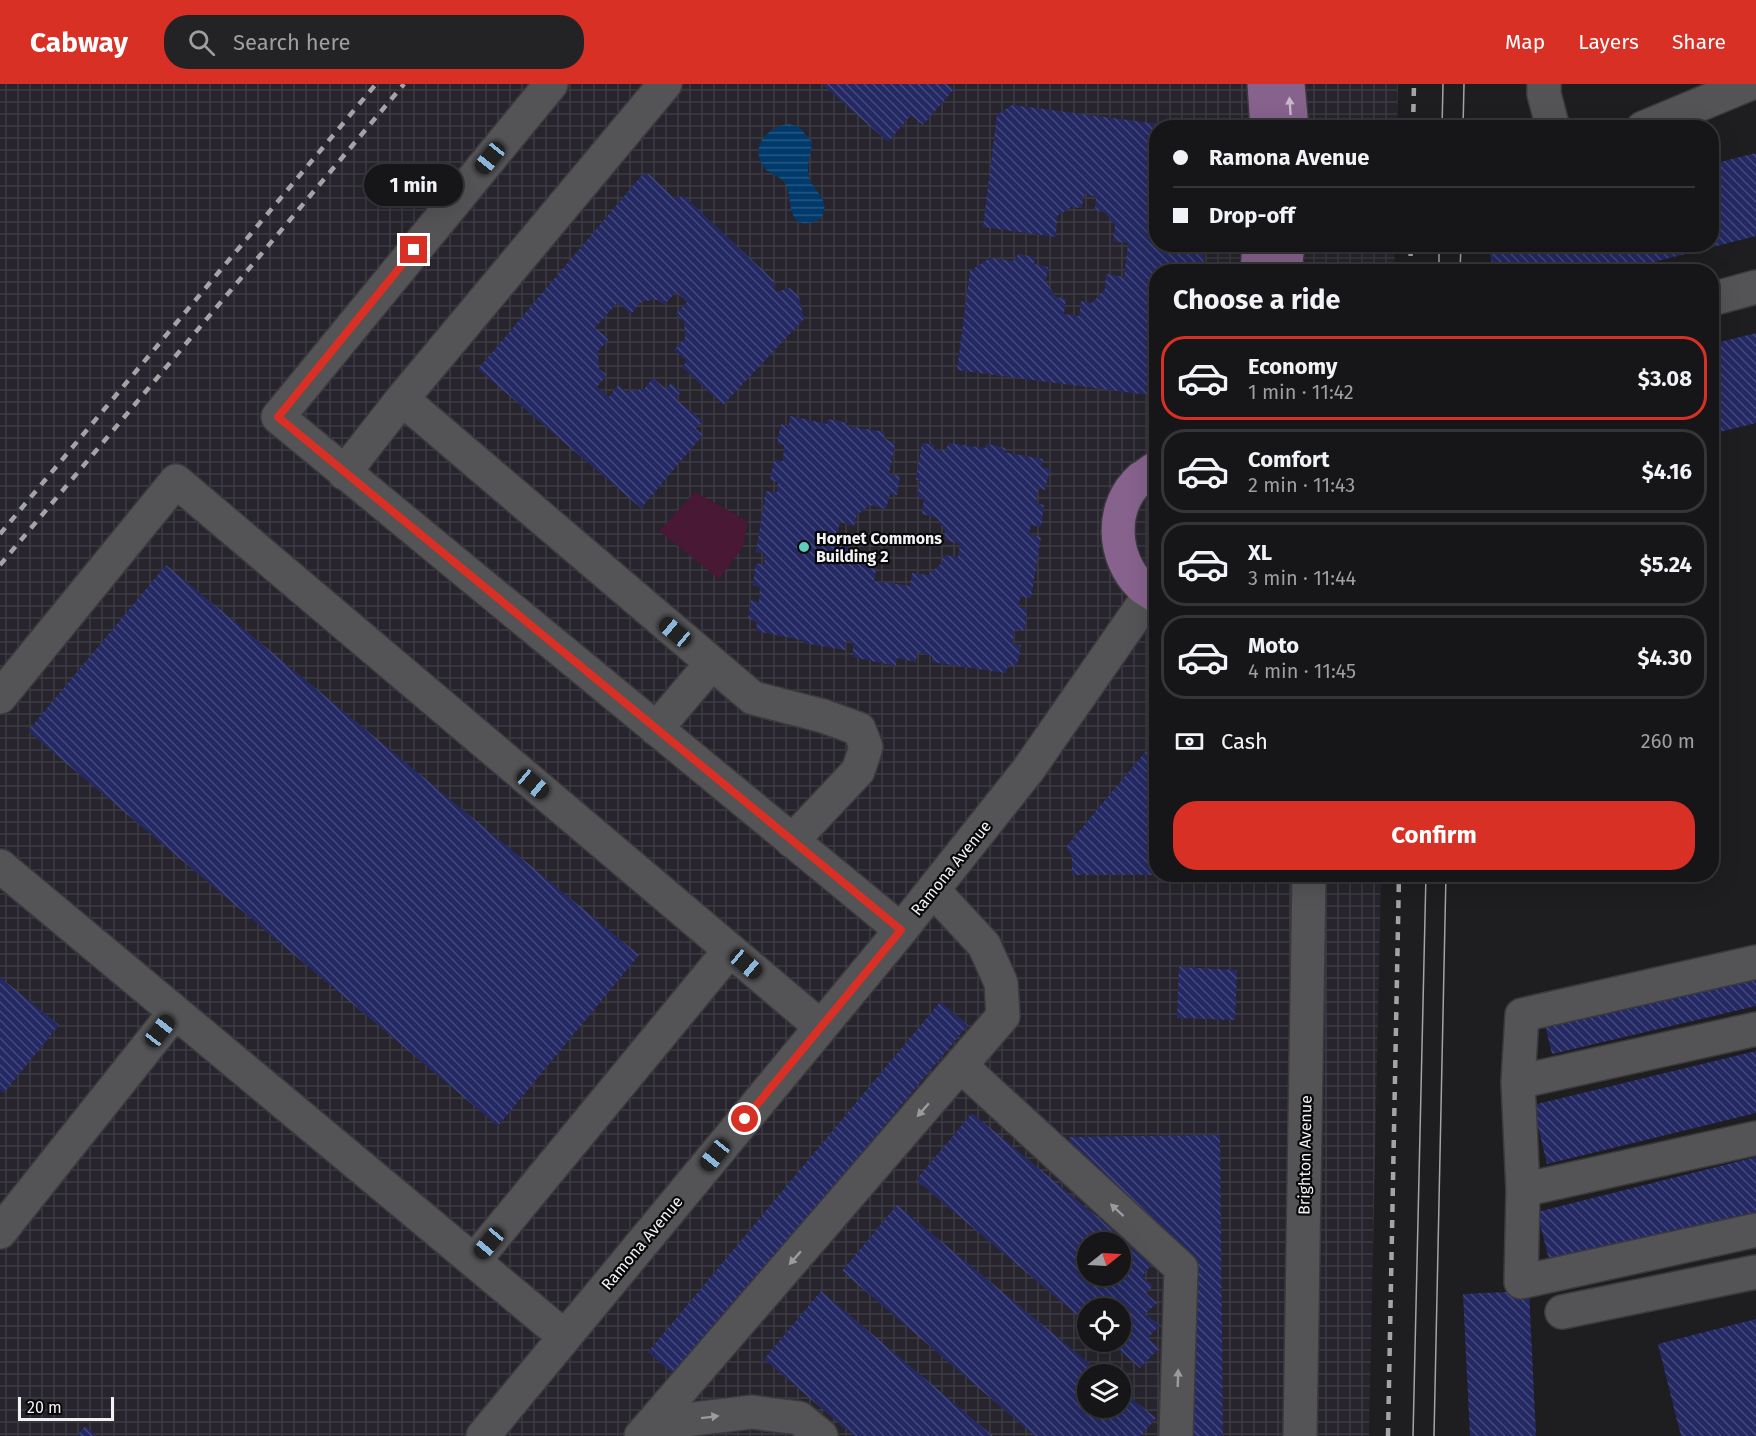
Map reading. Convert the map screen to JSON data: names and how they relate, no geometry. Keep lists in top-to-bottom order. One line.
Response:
{"streets":{"main road":["Ramona Avenue"],"street":["Brighton Avenue"]},"places":["Hornet Commons Building 2"],"scale_bar":"20 m","north":"right","page":{"header":"Cabway","search":"Search here","nav":["Map","Layers","Share"],"banner":["Ramona Avenue","Drop-off"],"bubble":"1 min","heading":"Choose a ride","list":[{"name":"Economy","note":"1 min · 11:42","value":"$3.08"},{"name":"Comfort","note":"2 min · 11:43","value":"$4.16"},{"name":"XL","note":"3 min · 11:44","value":"$5.24"},{"name":"Moto","note":"4 min · 11:45","value":"$4.30"}],"pay":["Cash","260 m"],"buttons":"Confirm","scale":"20 m"}}
